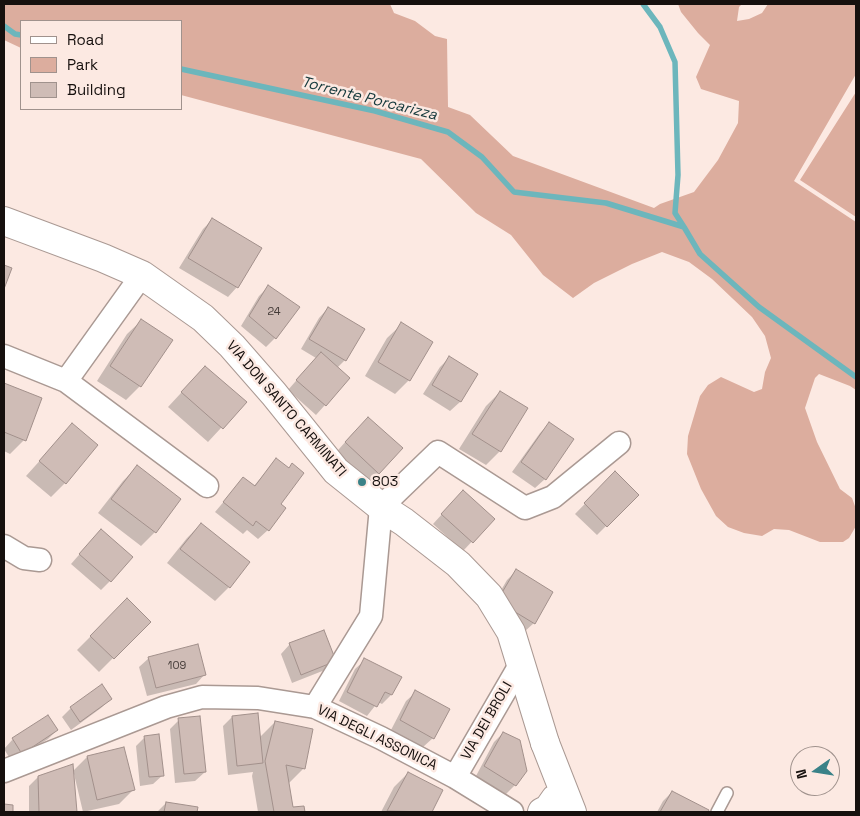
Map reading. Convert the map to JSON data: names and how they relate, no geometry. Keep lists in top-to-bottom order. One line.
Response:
{"streets":{"main road":["VIA DON SANTO CARMINATI"],"street":["VIA DEI BROLI","VIA DEGLI ASSONICA"]},"crossings":[["VIA DON SANTO CARMINATI","VIA DEI BROLI"],["VIA DEI BROLI","VIA DEGLI ASSONICA"]],"water":["Torrente Porcarizza"],"places":["803"],"house_numbers":["24","109"],"legend":["Road","Park","Building"],"north":"left"}
